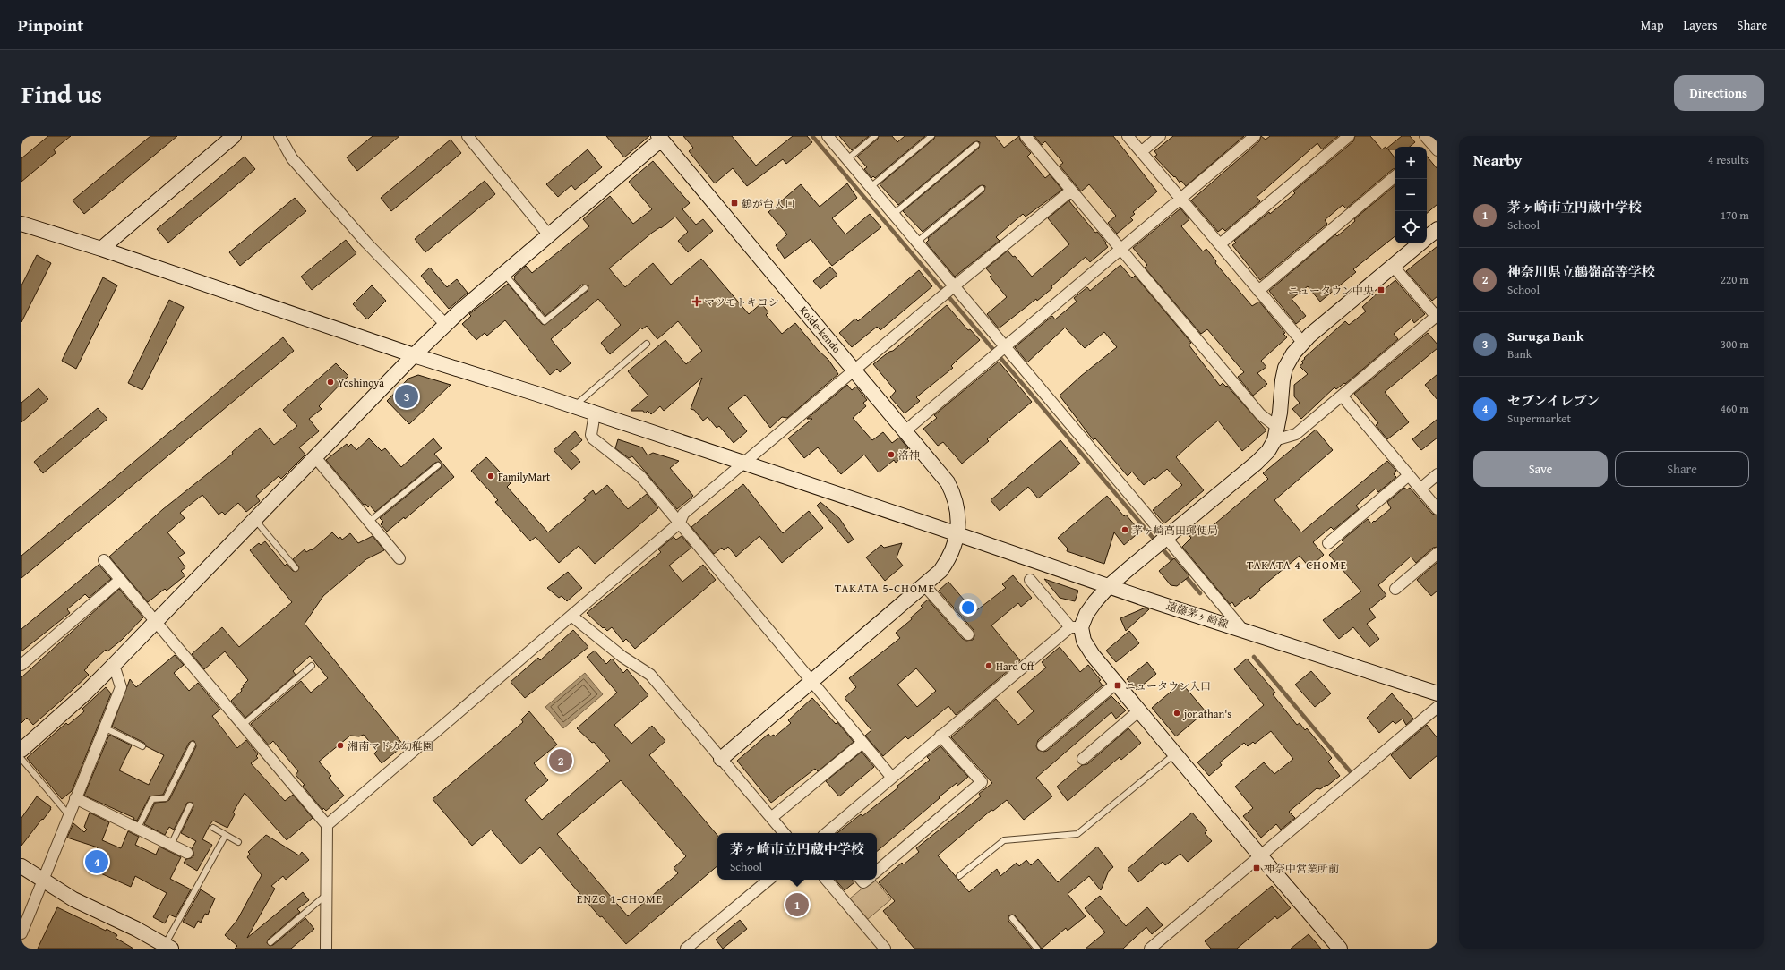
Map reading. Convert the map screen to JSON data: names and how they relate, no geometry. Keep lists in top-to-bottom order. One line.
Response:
{"streets":{"street":["Koide-kendo","遠藤茅ヶ崎線"]},"crossings":[["Koide-kendo","遠藤茅ヶ崎線"]],"districts":["TAKATA 4-CHOME","TAKATA 5-CHOME","ENZO 1-CHOME"],"places":{"transit":["鶴が台入口","ニュータウン中央","ニュータウン入口","神奈中営業所前"],"health":["マツモトキヨシ"],"other":["Yoshinoya","洛神","FamilyMart","茅ヶ崎高田郵便局","Hard Off","jonathan's","湘南マドカ幼稚園"]},"page":{"header":"Pinpoint","nav":["Map","Layers","Share"],"title":"Find us","buttons":["Directions",["Save","Share"]],"heading":["Nearby","4 results"],"map_buttons":["+","−"],"list":[{"mark":"1","name":"茅ヶ崎市立円蔵中学校","note":"School","value":"170 m"},{"mark":"2","name":"神奈川県立鶴嶺高等学校","note":"School","value":"220 m"},{"mark":"3","name":"Suruga Bank","note":"Bank","value":"300 m"},{"mark":"4","name":"セブンイレブン","note":"Supermarket","value":"460 m"}],"pins":["3","2","4","1"],"popup":["茅ヶ崎市立円蔵中学校","School"]}}
